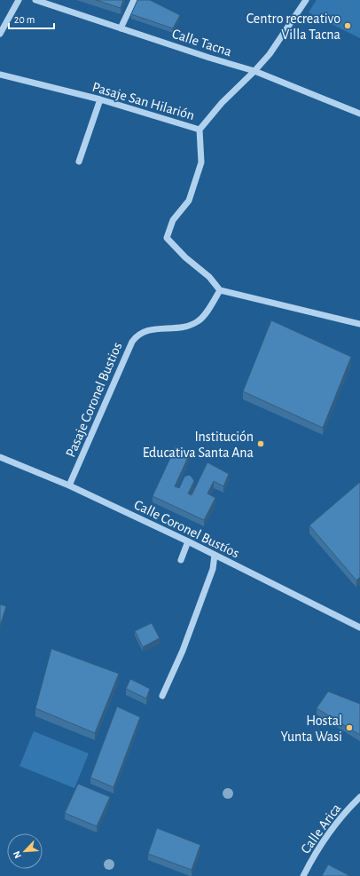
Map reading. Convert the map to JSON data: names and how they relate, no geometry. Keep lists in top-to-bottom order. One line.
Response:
{"streets":{"street":["Calle Tacna","Pasaje San Hilarión","Pasaje Coronel Bustios","Calle Coronel Bustíos","Calle Arica"]},"crossings":[["Calle Tacna","Pasaje San Hilarión"],["Pasaje Coronel Bustios","Calle Coronel Bustíos"]],"places":["Centro recreativo Villa Tacna","Institución Educativa Santa Ana","Hostal Yunta Wasi"],"scale_bar":"20 m","north":"bottom left"}
